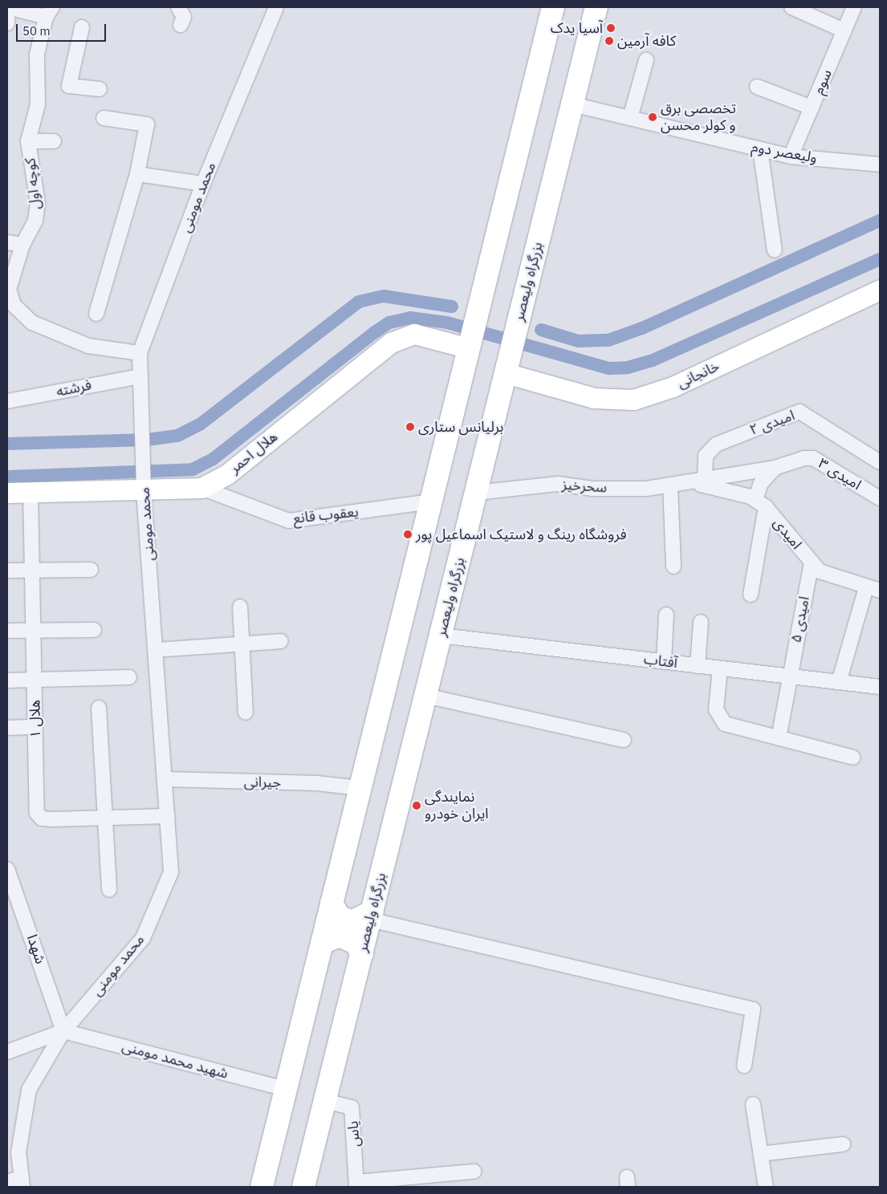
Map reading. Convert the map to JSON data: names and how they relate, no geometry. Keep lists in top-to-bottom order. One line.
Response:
{"streets":{"highway":["بزرگراه ولیعصر"],"main road":["خانجانی","هلال احمر"],"street":["سوم","ولیعصر دوم","کوچه اول","محمد مومنی","فرشته","امیدی ۲","امیدی ۳","سحرخیز","یعقوب قانع","امیدی","امیدی ۵","آفتاب","هلال ۱","جیرانی","شهدا","شهید محمد مومنی","یاس"]},"crossings":[["سوم","ولیعصر دوم"],["ولیعصر دوم","بزرگراه ولیعصر"],["کوچه اول","محمد مومنی"],["محمد مومنی","فرشته"],["محمد مومنی","هلال احمر"],["محمد مومنی","هلال ۱"],["محمد مومنی","جیرانی"],["محمد مومنی","شهدا"],["محمد مومنی","شهید محمد مومنی"],["بزرگراه ولیعصر","خانجانی"],["بزرگراه ولیعصر","سحرخیز"],["بزرگراه ولیعصر","آفتاب"],["بزرگراه ولیعصر","یاس"],["امیدی ۲","امیدی ۳"],["امیدی ۲","سحرخیز"],["هلال احمر","یعقوب قانع"],["هلال احمر","هلال ۱"],["امیدی ۳","سحرخیز"],["امیدی ۳","امیدی"],["امیدی","امیدی ۵"],["امیدی ۵","آفتاب"],["شهدا","شهید محمد مومنی"]],"places":["آسیا یدک","کافه آرمین","تخصصی برق و کولر محسن","برلیانس ستاری","فروشگاه رینگ و لاستیک اسماعیل پور","نمایندگی ایران خودرو"],"scale_bar":"50 m"}
